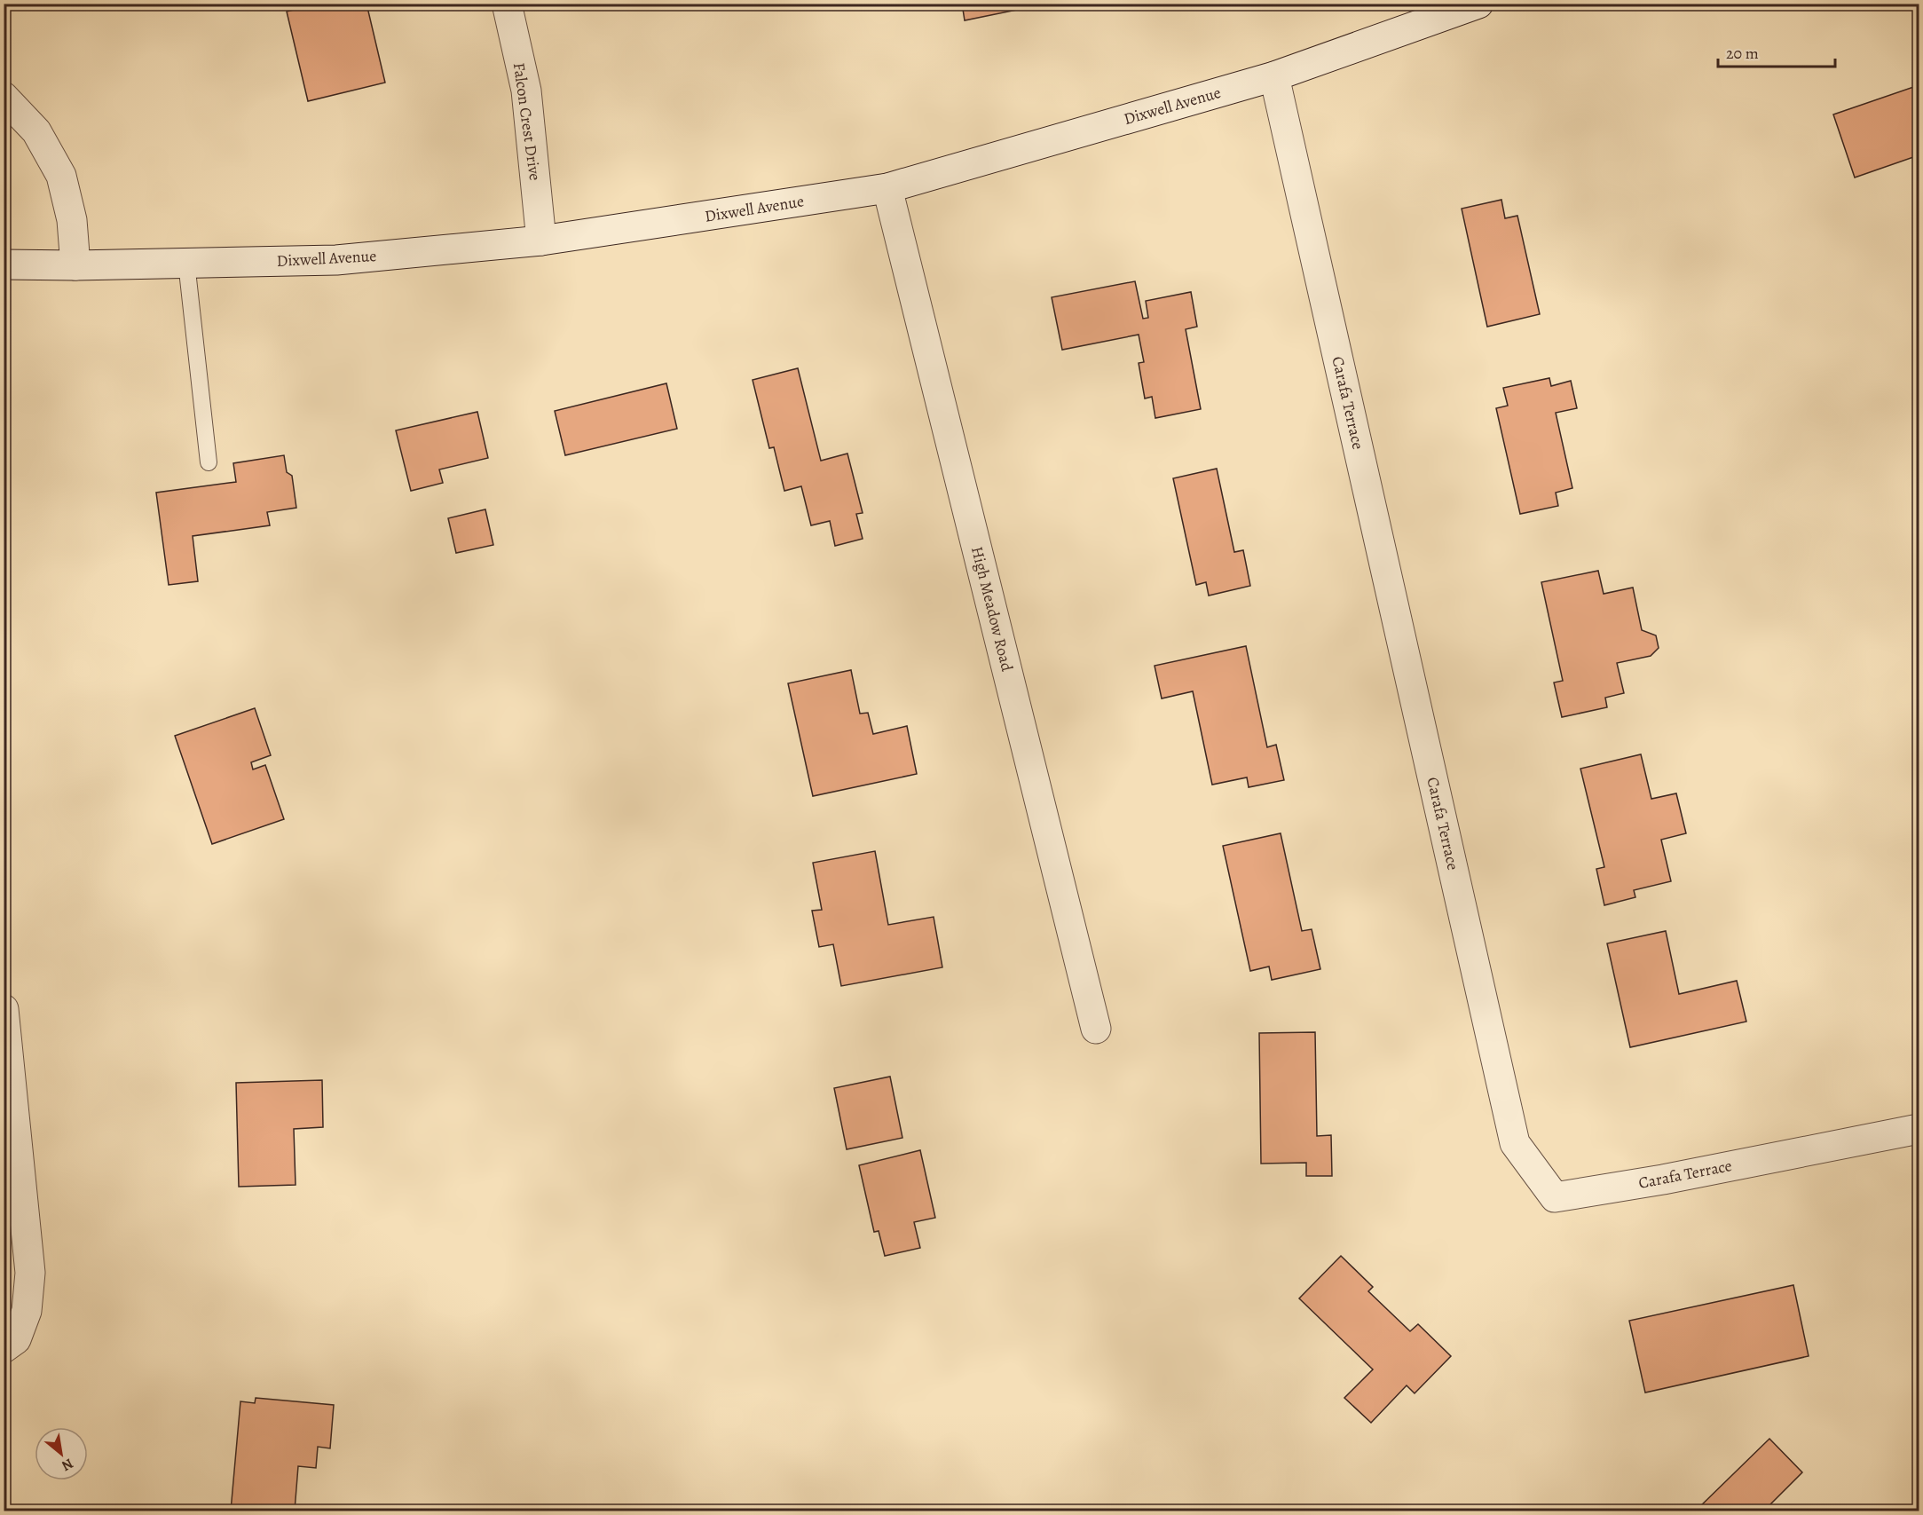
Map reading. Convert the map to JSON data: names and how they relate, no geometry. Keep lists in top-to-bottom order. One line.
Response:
{"streets":{"street":["Dixwell Avenue","Falcon Crest Drive","Carafa Terrace","High Meadow Road"]},"crossings":[["Dixwell Avenue","Falcon Crest Drive"],["Dixwell Avenue","Carafa Terrace"],["Dixwell Avenue","High Meadow Road"]],"scale_bar":"20 m","north":"bottom right"}
